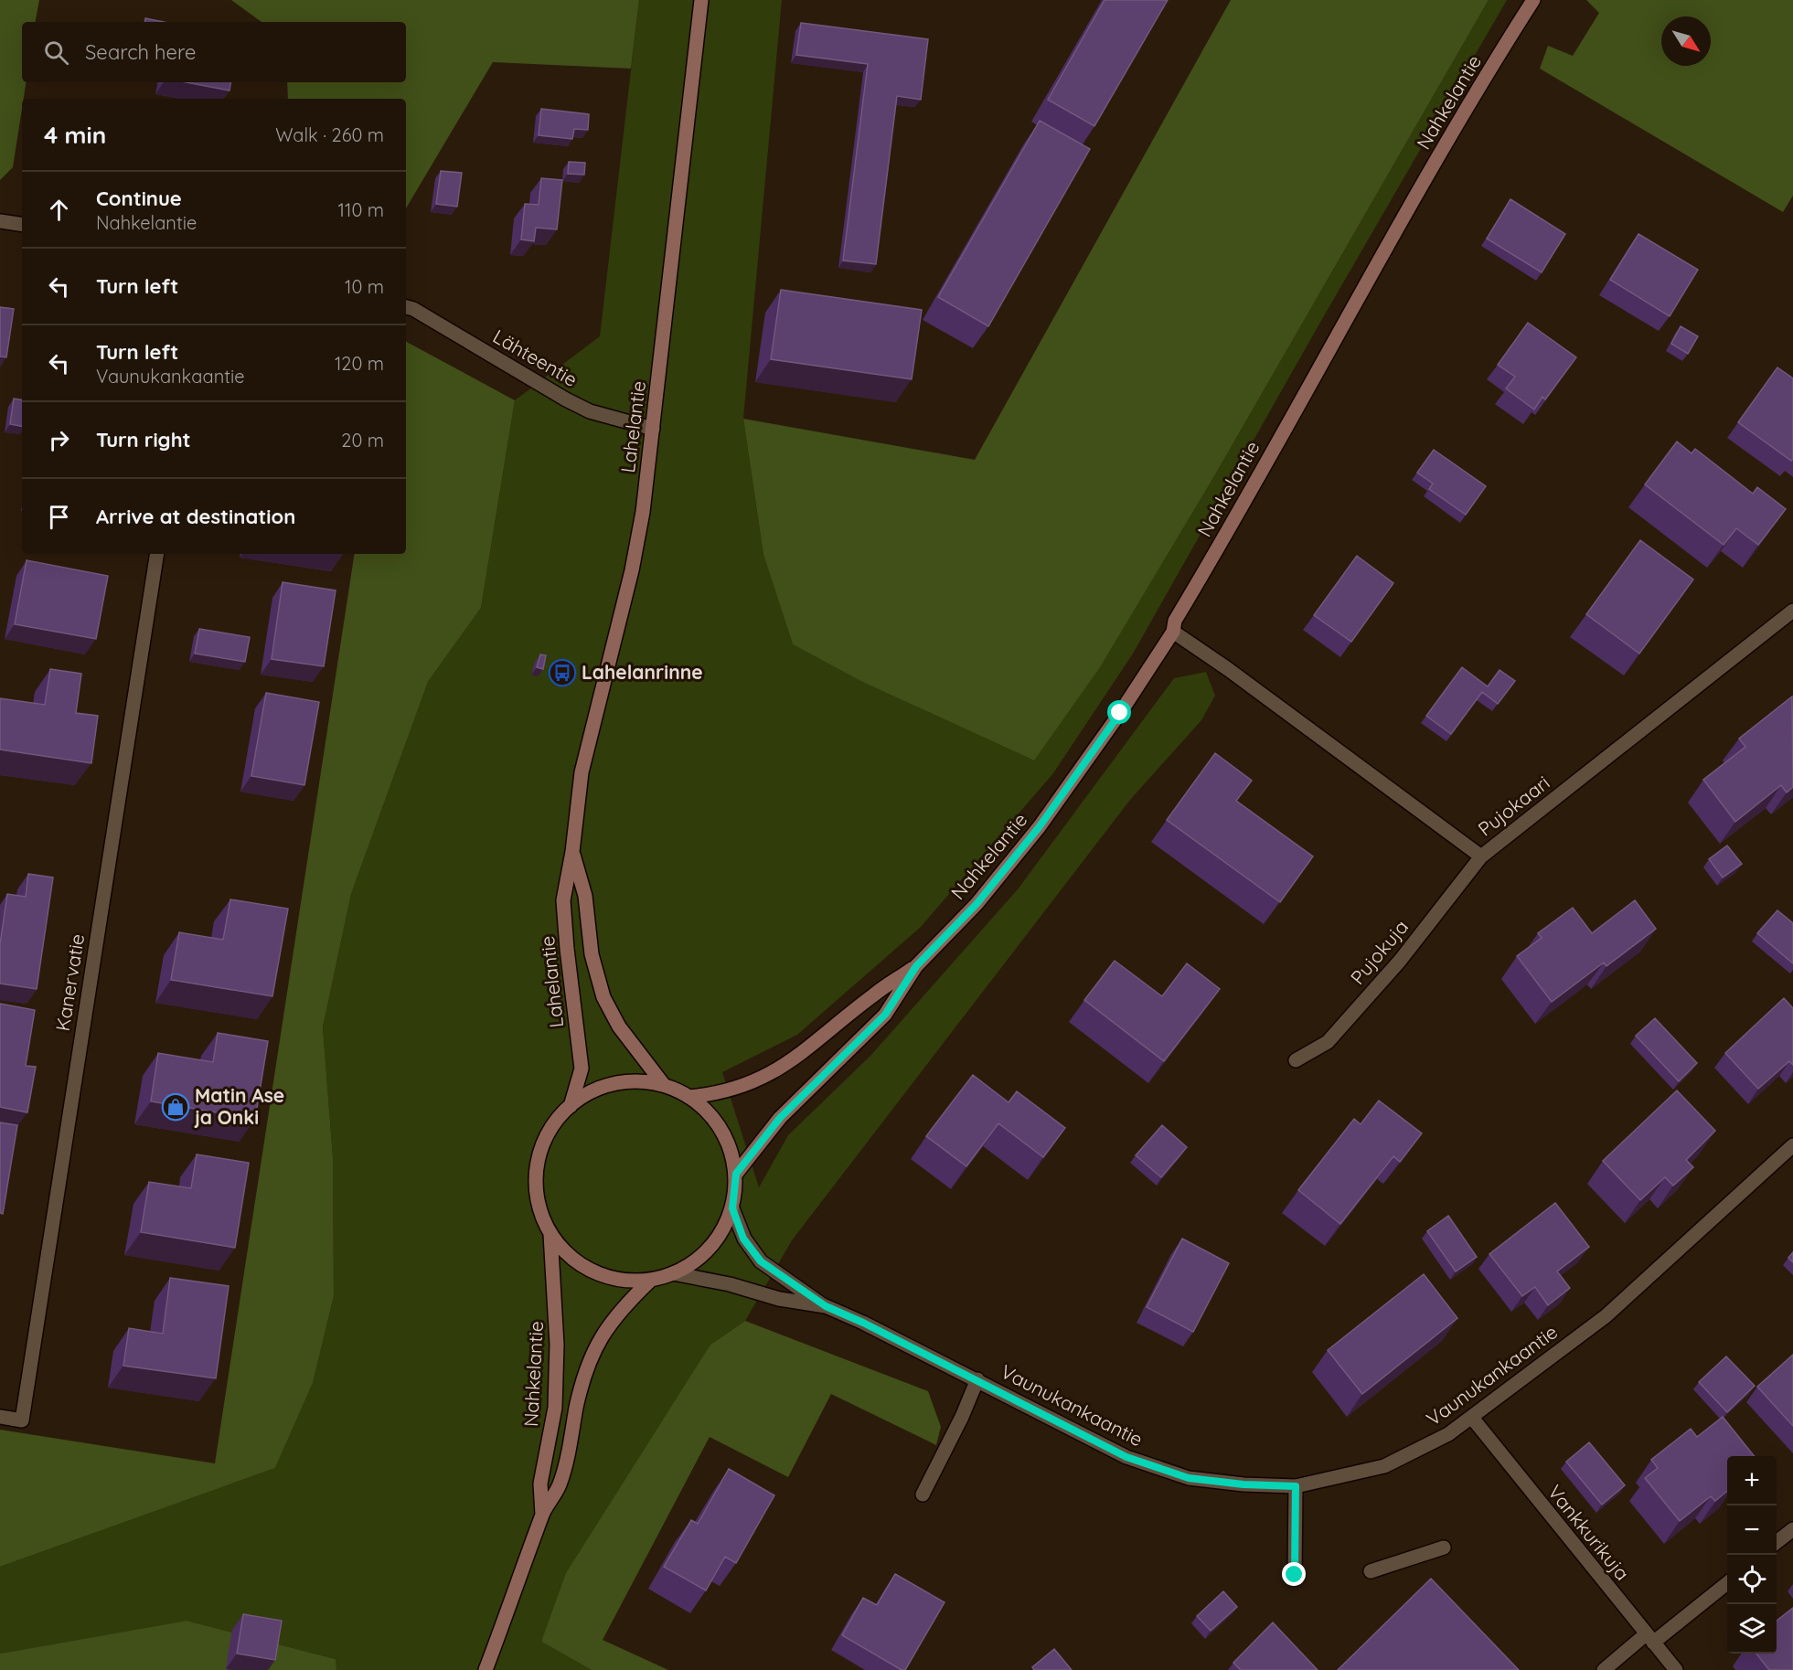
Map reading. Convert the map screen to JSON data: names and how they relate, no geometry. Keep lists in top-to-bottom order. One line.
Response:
{"streets":{"main road":["Nahkelantie","Lahelantie"],"street":["Lähteentie","Pujokaari","Pujokuja","Kanervatie","Vaunukankaantie","Vankkurikuja"]},"crossings":[["Nahkelantie","Pujokaari"],["Lähteentie","Lahelantie"],["Pujokaari","Pujokuja"],["Vaunukankaantie","Vankkurikuja"]],"places":{"bus stop":["Lahelanrinne"],"shop":["Matin Ase ja Onki"]},"north":"bottom right","page":{"search":"Search here","heading":["4 min","Walk · 260 m"],"list":[["Continue","Nahkelantie","110 m"],["Turn left","10 m"],["Turn left","Vaunukankaantie","120 m"],["Turn right","20 m"],"Arrive at destination"],"map_buttons":["+","−"]}}
